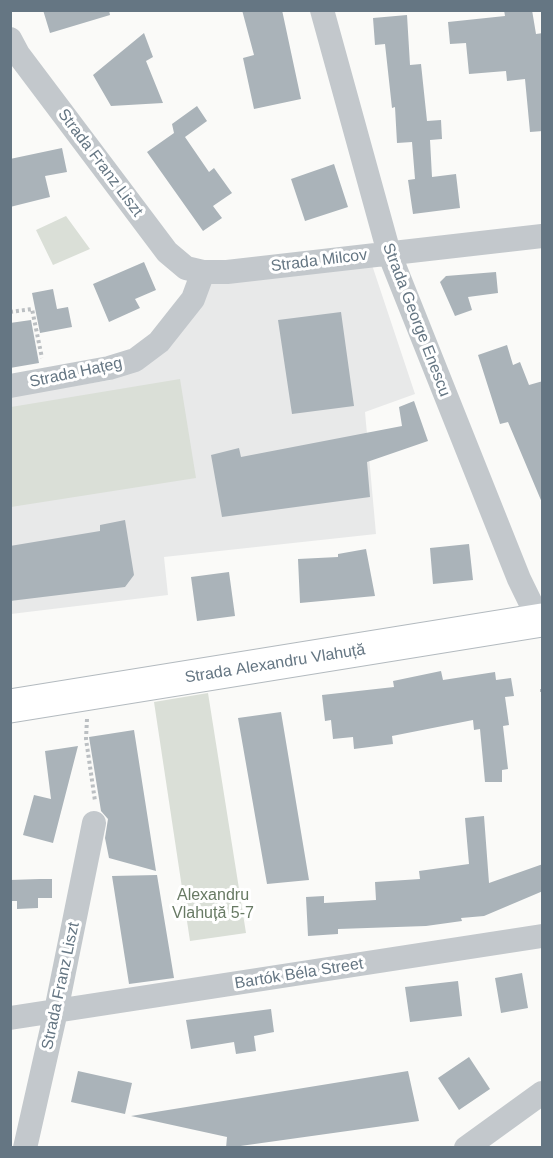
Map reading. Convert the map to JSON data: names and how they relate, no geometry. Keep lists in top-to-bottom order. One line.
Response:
{"streets":{"main road":["Strada Alexandru Vlahuță"],"street":["Strada Franz Liszt","Strada Milcov","Strada George Enescu","Strada Hațeg","Bartók Béla Street"]},"crossings":[["Strada Franz Liszt","Strada Milcov"],["Strada Franz Liszt","Strada Hațeg"],["Strada Franz Liszt","Bartók Béla Street"],["Strada Milcov","Strada George Enescu"],["Strada Milcov","Strada Hațeg"],["Strada George Enescu","Strada Alexandru Vlahuță"]],"parks":["Alexandru Vlahuță 5-7"]}
